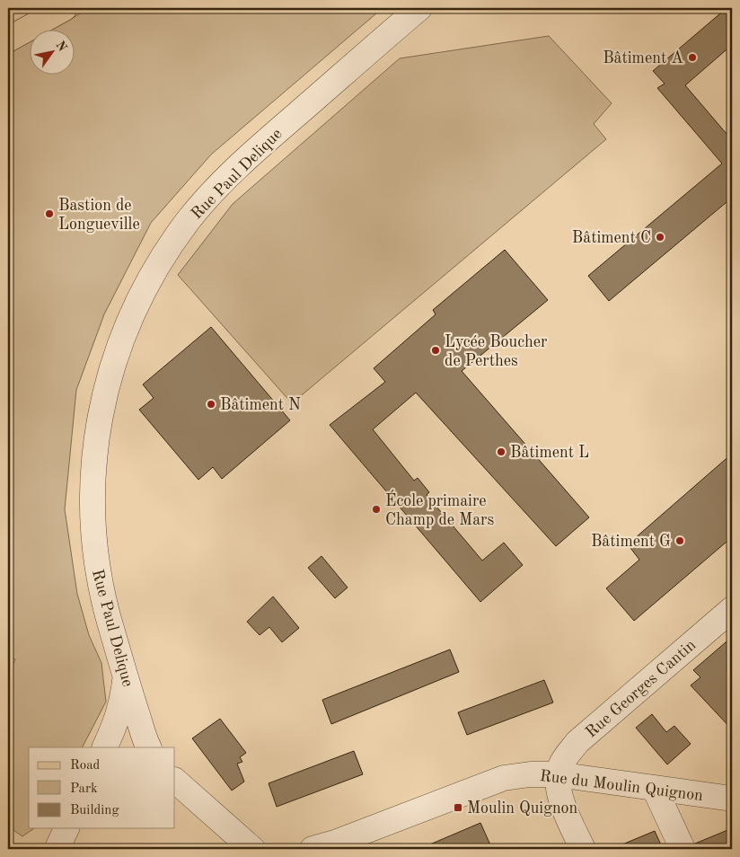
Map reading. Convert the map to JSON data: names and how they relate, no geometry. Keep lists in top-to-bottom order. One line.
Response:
{"streets":{"street":["Rue Paul Delique","Rue Georges Cantin","Rue du Moulin Quignon"]},"crossings":[["Rue Georges Cantin","Rue du Moulin Quignon"]],"places":{"other":["Bâtiment A","Bastion de Longueville","Bâtiment C","Lycée Boucher de Perthes","Bâtiment N","Bâtiment L","École primaire Champ de Mars","Bâtiment G"],"transit":["Moulin Quignon"]},"legend":["Road","Park","Building"],"north":"top right"}
